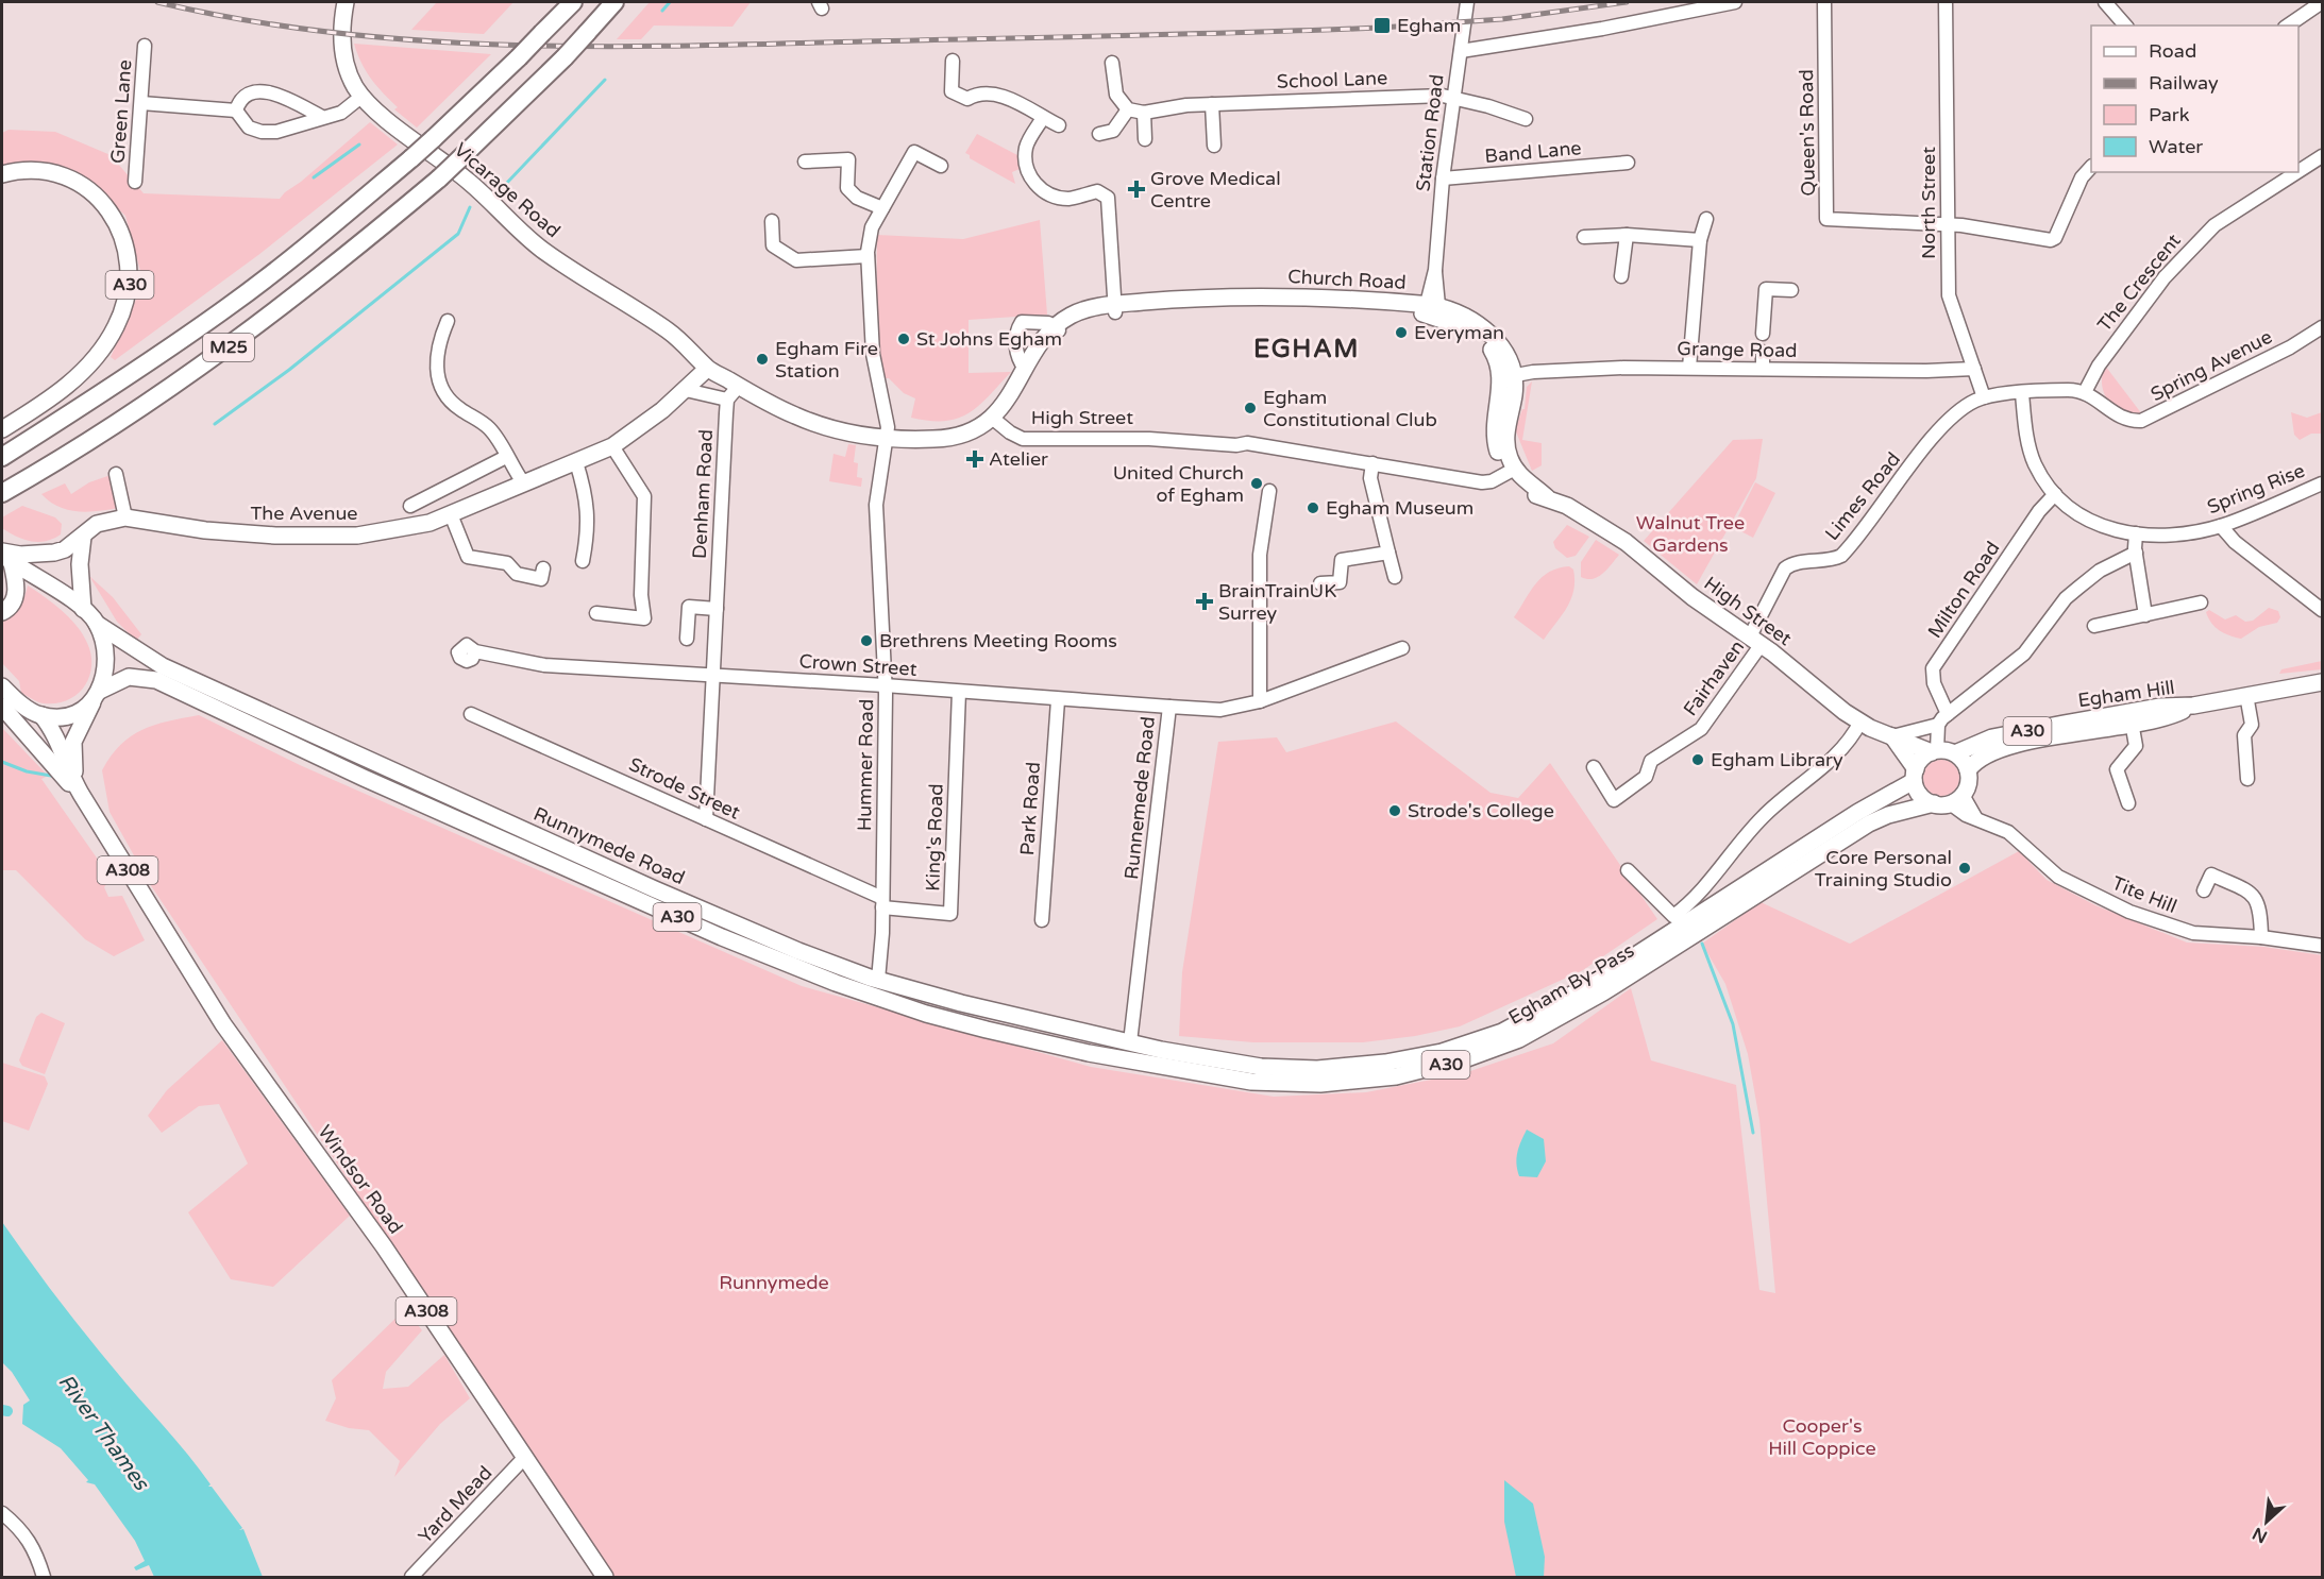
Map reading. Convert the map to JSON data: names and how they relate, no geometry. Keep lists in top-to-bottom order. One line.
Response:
{"streets":{"highway":["M25"],"main road":["Vicarage Road","Church Road","A30","High Street","The Avenue","Egham Hill","Runnymede Road","A308","Egham By-Pass","Windsor Road"],"street":["School Lane","Green Lane","Station Road","Queen's Road","Band Lane","North Street","The Crescent","Grange Road","Spring Avenue","Spring Rise","Denham Road","Limes Road","Milton Road","Crown Street","Fairhaven","Hummer Road","Strode Street","Runnemede Road","Park Road","King's Road","Tite Hill","Yard Mead"]},"crossings":[["School Lane","Station Road"],["Station Road","Band Lane"],["Station Road","Church Road"],["Queen's Road","North Street"],["North Street","Grange Road"],["North Street","Limes Road"],["Church Road","Grange Road"],["Church Road","High Street"],["The Crescent","Spring Avenue"],["A30","The Avenue"],["A30","Runnymede Road"],["A30","Windsor Road"],["High Street","Limes Road"],["High Street","Fairhaven"],["High Street","Egham Hill"],["High Street","Tite Hill"],["High Street","Egham By-Pass"],["Spring Rise","Milton Road"],["Denham Road","Crown Street"],["Denham Road","Strode Street"],["Limes Road","Fairhaven"],["Crown Street","Hummer Road"],["Crown Street","Runnemede Road"],["Crown Street","Park Road"],["Crown Street","King's Road"],["Egham Hill","Tite Hill"],["Egham Hill","Egham By-Pass"],["Hummer Road","Strode Street"],["Hummer Road","King's Road"],["Hummer Road","Runnymede Road"],["Strode Street","King's Road"],["Runnemede Road","Runnymede Road"],["Runnemede Road","Egham By-Pass"],["Runnymede Road","Egham By-Pass"],["Runnymede Road","Windsor Road"],["Tite Hill","Egham By-Pass"],["Windsor Road","Yard Mead"]],"districts":["EGHAM"],"water":["River Thames"],"parks":["Walnut Tree Gardens","Runnymede","Cooper's Hill Coppice"],"places":{"transit":["Egham"],"health":["Grove Medical Centre","Atelier","BrainTrainUK Surrey"],"other":["Everyman","St Johns Egham","Egham Fire Station","Egham Constitutional Club","United Church of Egham","Egham Museum","Brethrens Meeting Rooms","Egham Library","Strode's College","Core Personal Training Studio"]},"legend":["Road","Railway","Park","Water"],"north":"bottom left"}
